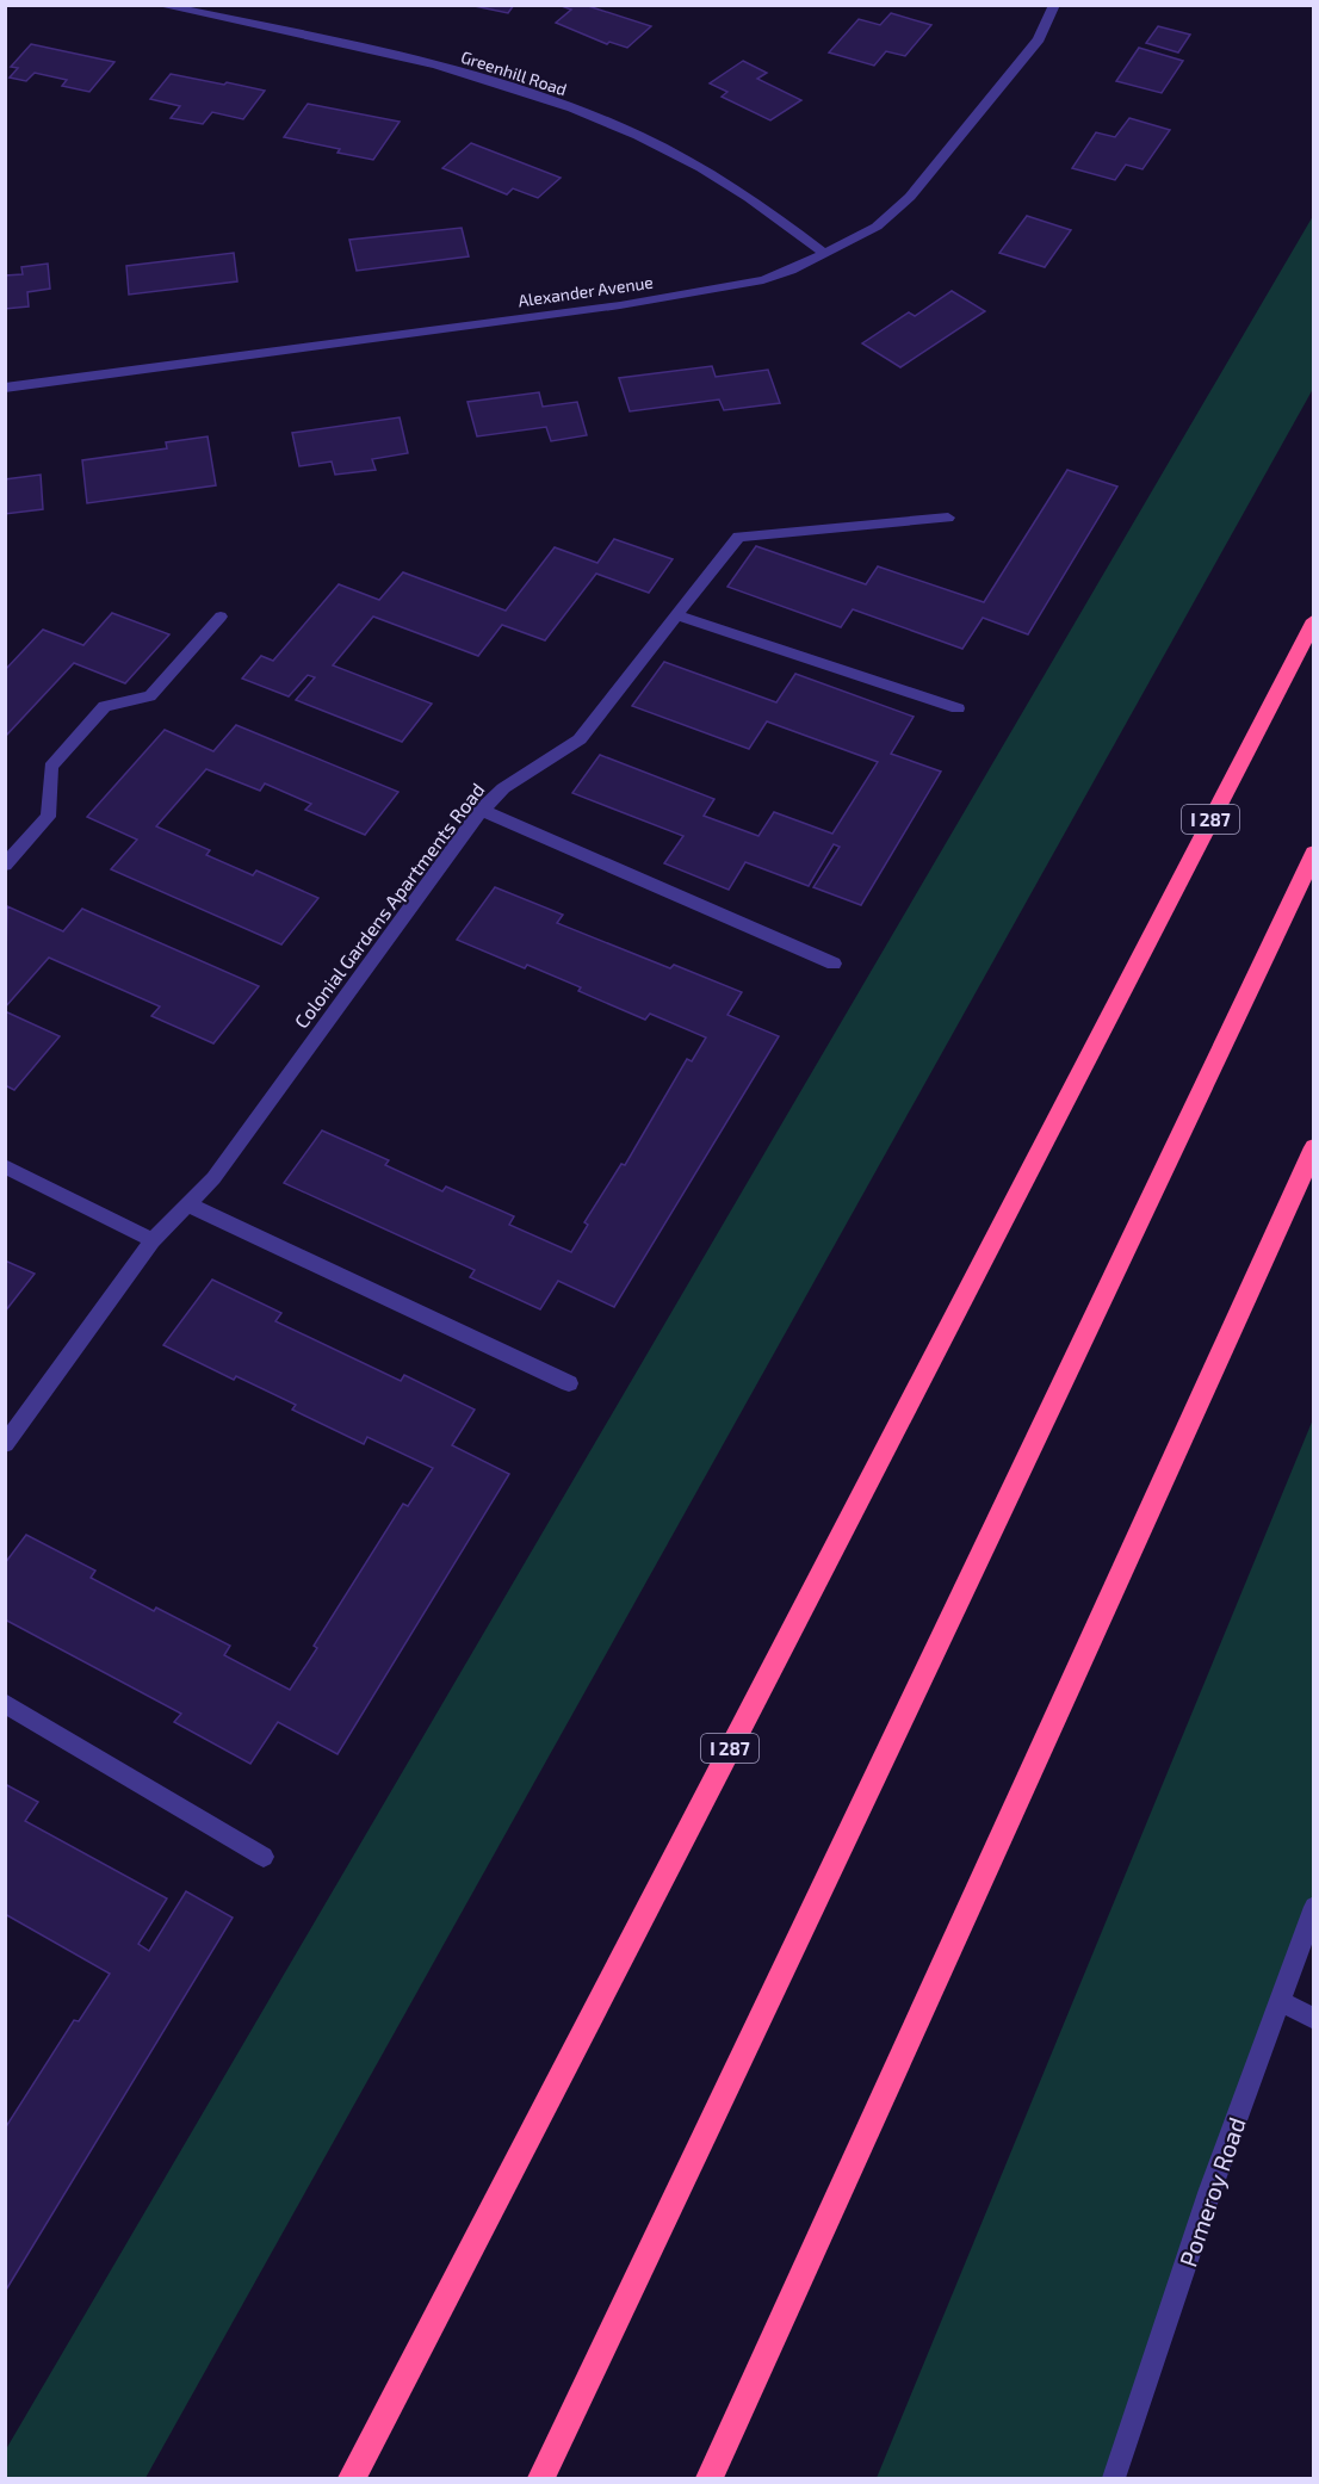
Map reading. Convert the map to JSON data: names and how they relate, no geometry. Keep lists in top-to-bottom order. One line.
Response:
{"streets":{"highway":["I 287"],"street":["Greenhill Road","Alexander Avenue","Colonial Gardens Apartments Road","Pomeroy Road"]},"crossings":[["Greenhill Road","Alexander Avenue"]]}
